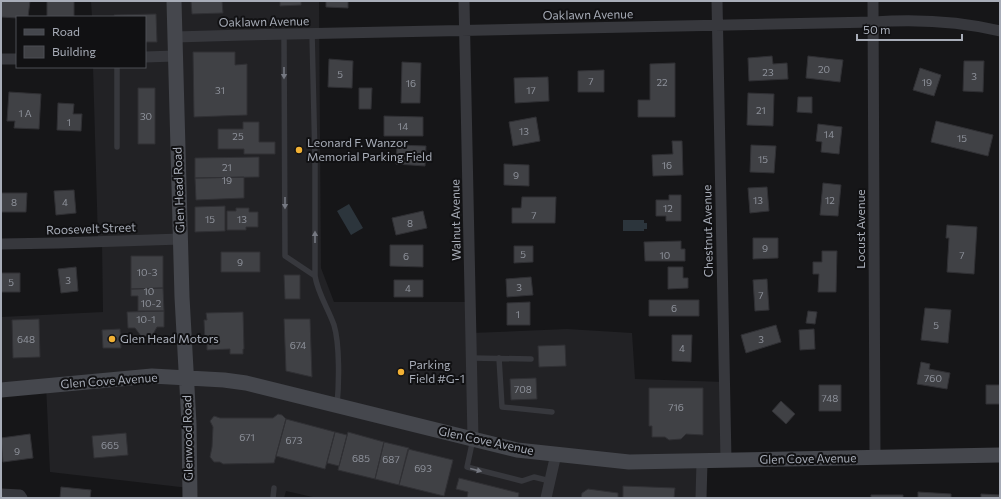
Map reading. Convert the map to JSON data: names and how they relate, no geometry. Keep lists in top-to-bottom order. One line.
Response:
{"streets":{"main road":["Glen Head Road","Glen Cove Avenue","Glenwood Road"],"street":["Oaklawn Avenue","Walnut Avenue","Roosevelt Street","Locust Avenue","Chestnut Avenue"]},"crossings":[["Oaklawn Avenue","Glen Head Road"],["Oaklawn Avenue","Walnut Avenue"],["Oaklawn Avenue","Locust Avenue"],["Oaklawn Avenue","Chestnut Avenue"],["Glen Head Road","Roosevelt Street"],["Glen Head Road","Glen Cove Avenue"],["Glen Head Road","Glenwood Road"],["Walnut Avenue","Glen Cove Avenue"],["Locust Avenue","Glen Cove Avenue"],["Chestnut Avenue","Glen Cove Avenue"],["Glen Cove Avenue","Glenwood Road"]],"places":["Leonard F. Wanzor Memorial Parking Field","Glen Head Motors","Parking Field #G-1"],"house_numbers":["20","23","5","3","7","22","19","16","31","17","21","1 A","30","1","14","13","14","25","15","15","16","21","9","19","13","12","8","4","12","7","15","13","8","9","5","10","7","6","9","10-3","3","5","3","4","10","7","10-2","6","1","10-1","5","648","3","674","4","760","708","748","716","671","673","665","9","685","687","693"],"legend":["Road","Building"],"scale_bar":"50 m"}
